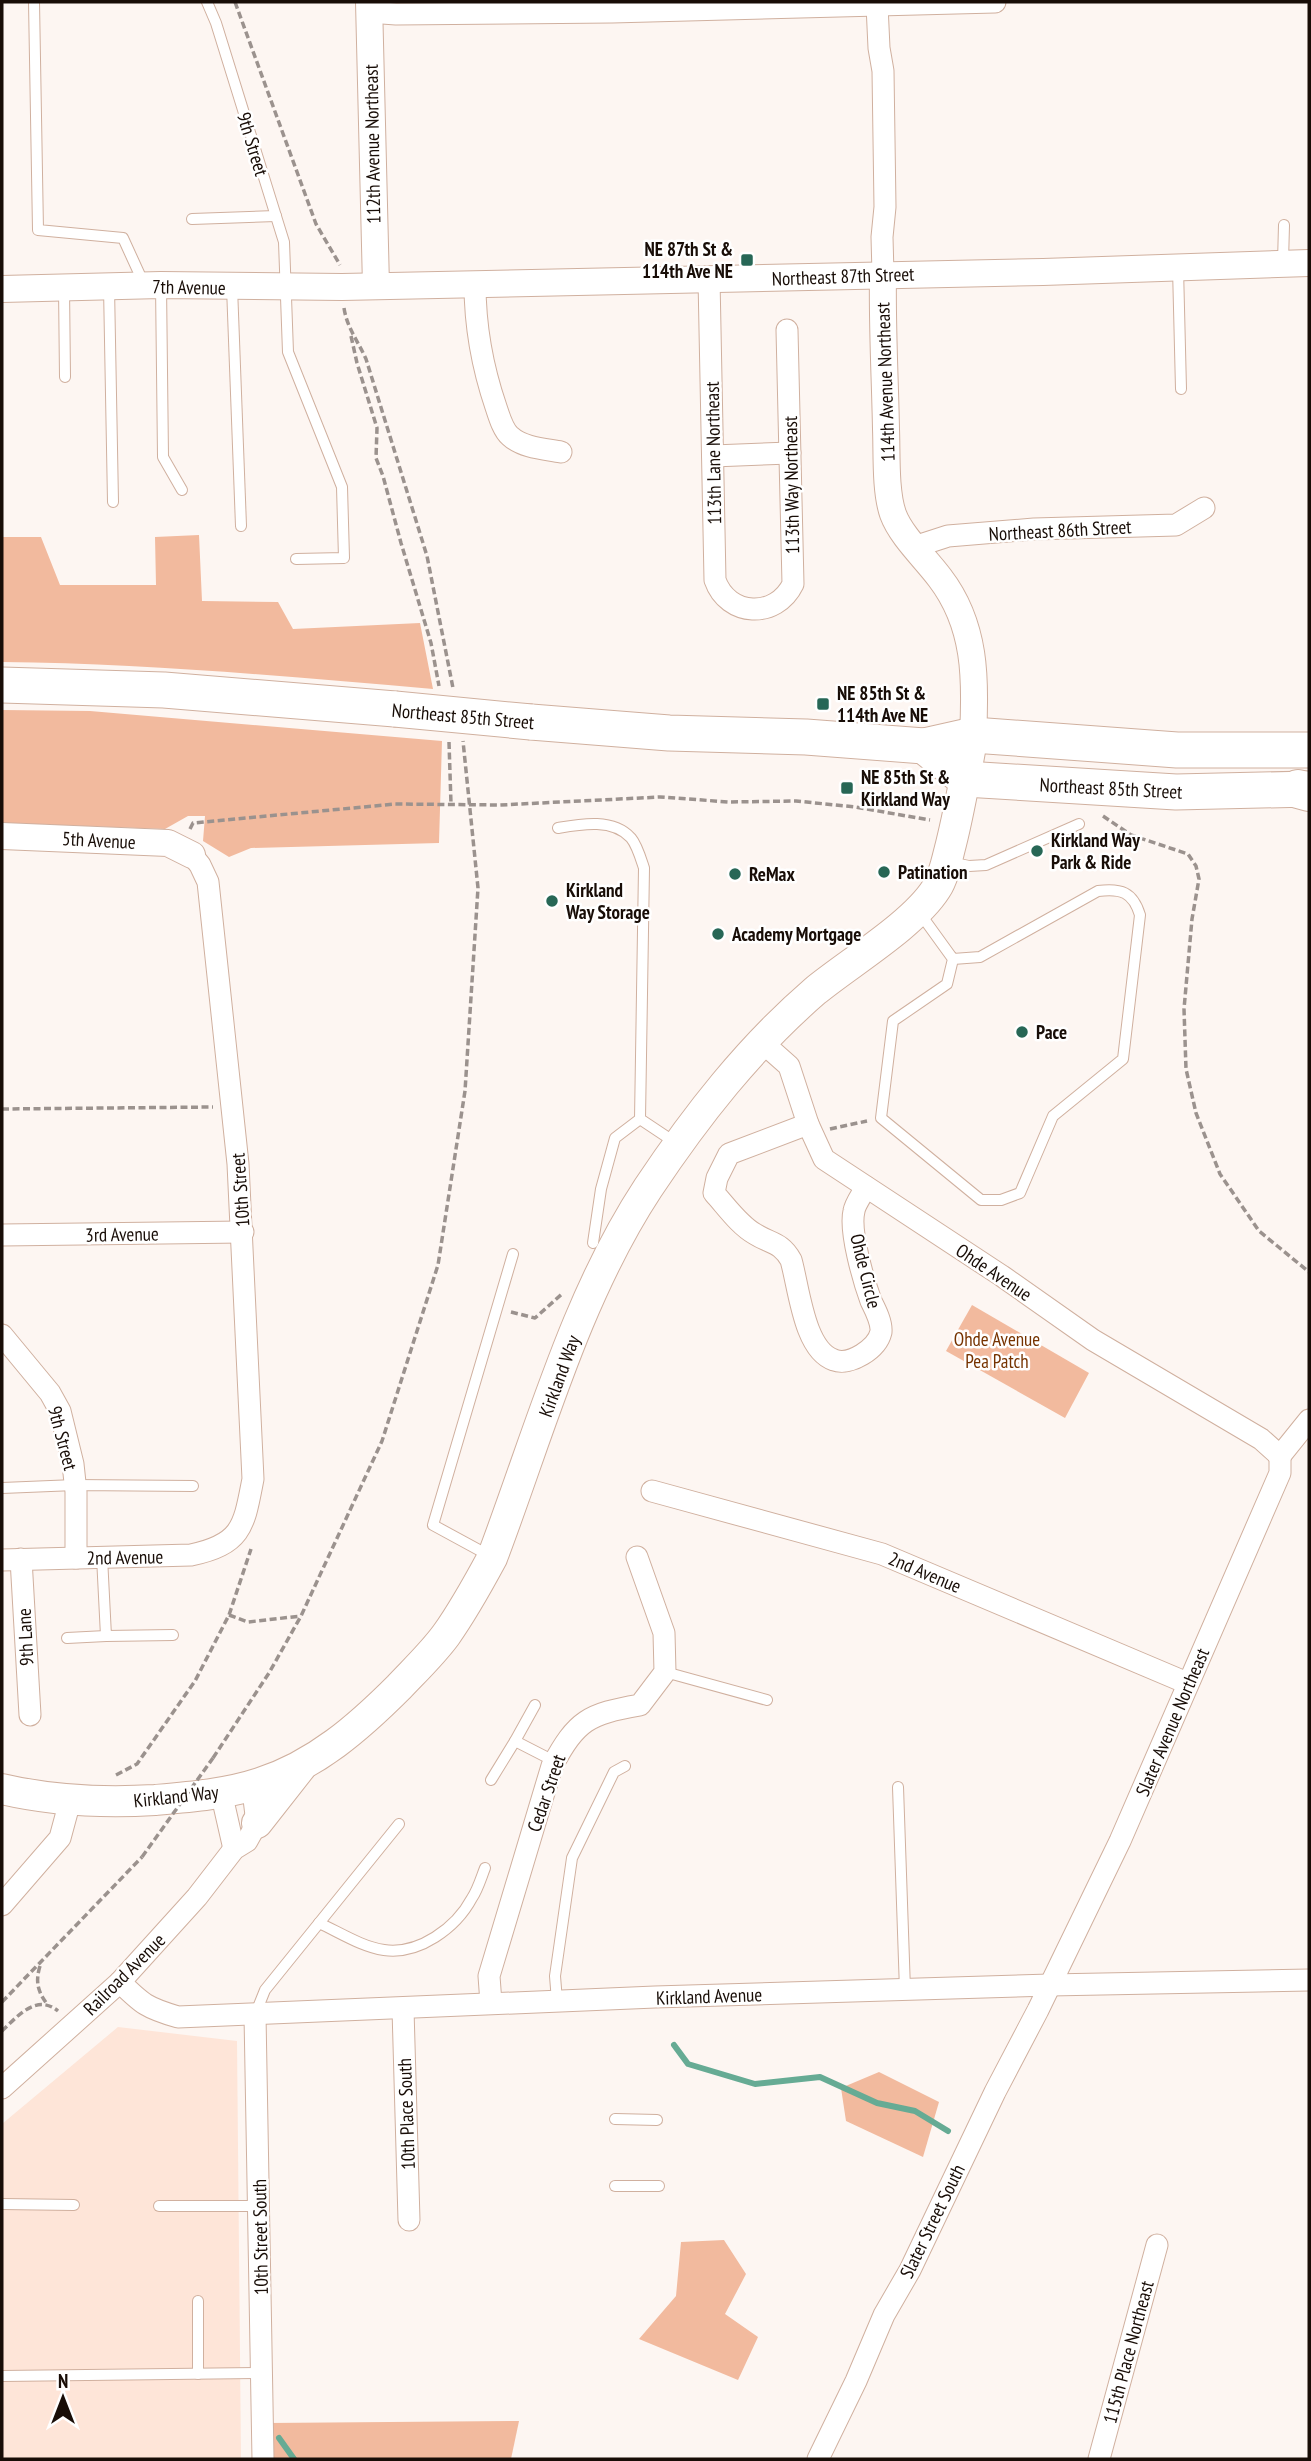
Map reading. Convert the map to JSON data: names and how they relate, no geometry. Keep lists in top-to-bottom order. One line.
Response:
{"streets":{"main road":["Northeast 85th Street","Kirkland Way"],"street":["9th Street","112th Avenue Northeast","Northeast 87th Street","7th Avenue","114th Avenue Northeast","113th Lane Northeast","113th Way Northeast","Northeast 86th Street","5th Avenue","10th Street","3rd Avenue","Ohde Circle","Ohde Avenue","2nd Avenue","9th Lane","Slater Avenue Northeast","Cedar Street","Railroad Avenue","Kirkland Avenue","10th Place South","Slater Street South","10th Street South","115th Place Northeast"]},"crossings":[["9th Street","7th Avenue"],["9th Street","2nd Avenue"],["112th Avenue Northeast","Northeast 87th Street"],["112th Avenue Northeast","7th Avenue"],["Northeast 87th Street","7th Avenue"],["Northeast 87th Street","114th Avenue Northeast"],["Northeast 87th Street","113th Lane Northeast"],["114th Avenue Northeast","Northeast 86th Street"],["114th Avenue Northeast","Northeast 85th Street"],["114th Avenue Northeast","Kirkland Way"],["113th Lane Northeast","113th Way Northeast"],["Northeast 85th Street","Kirkland Way"],["5th Avenue","10th Street"],["10th Street","3rd Avenue"],["10th Street","2nd Avenue"],["Ohde Circle","Ohde Avenue"],["Ohde Avenue","Kirkland Way"],["Ohde Avenue","Slater Avenue Northeast"],["2nd Avenue","9th Lane"],["2nd Avenue","Slater Avenue Northeast"],["Slater Avenue Northeast","Kirkland Avenue"],["Slater Avenue Northeast","Slater Street South"],["Cedar Street","Kirkland Avenue"],["Railroad Avenue","Kirkland Avenue"],["Kirkland Avenue","10th Place South"],["Kirkland Avenue","Slater Street South"],["Kirkland Avenue","10th Street South"]],"parks":["Ohde Avenue Pea Patch"],"places":{"transit":["NE 87th St & 114th Ave NE","NE 85th St & 114th Ave NE","NE 85th St & Kirkland Way"],"other":["Kirkland Way Park & Ride","Patination","ReMax","Kirkland Way Storage","Academy Mortgage","Pace"]},"north":"top"}
